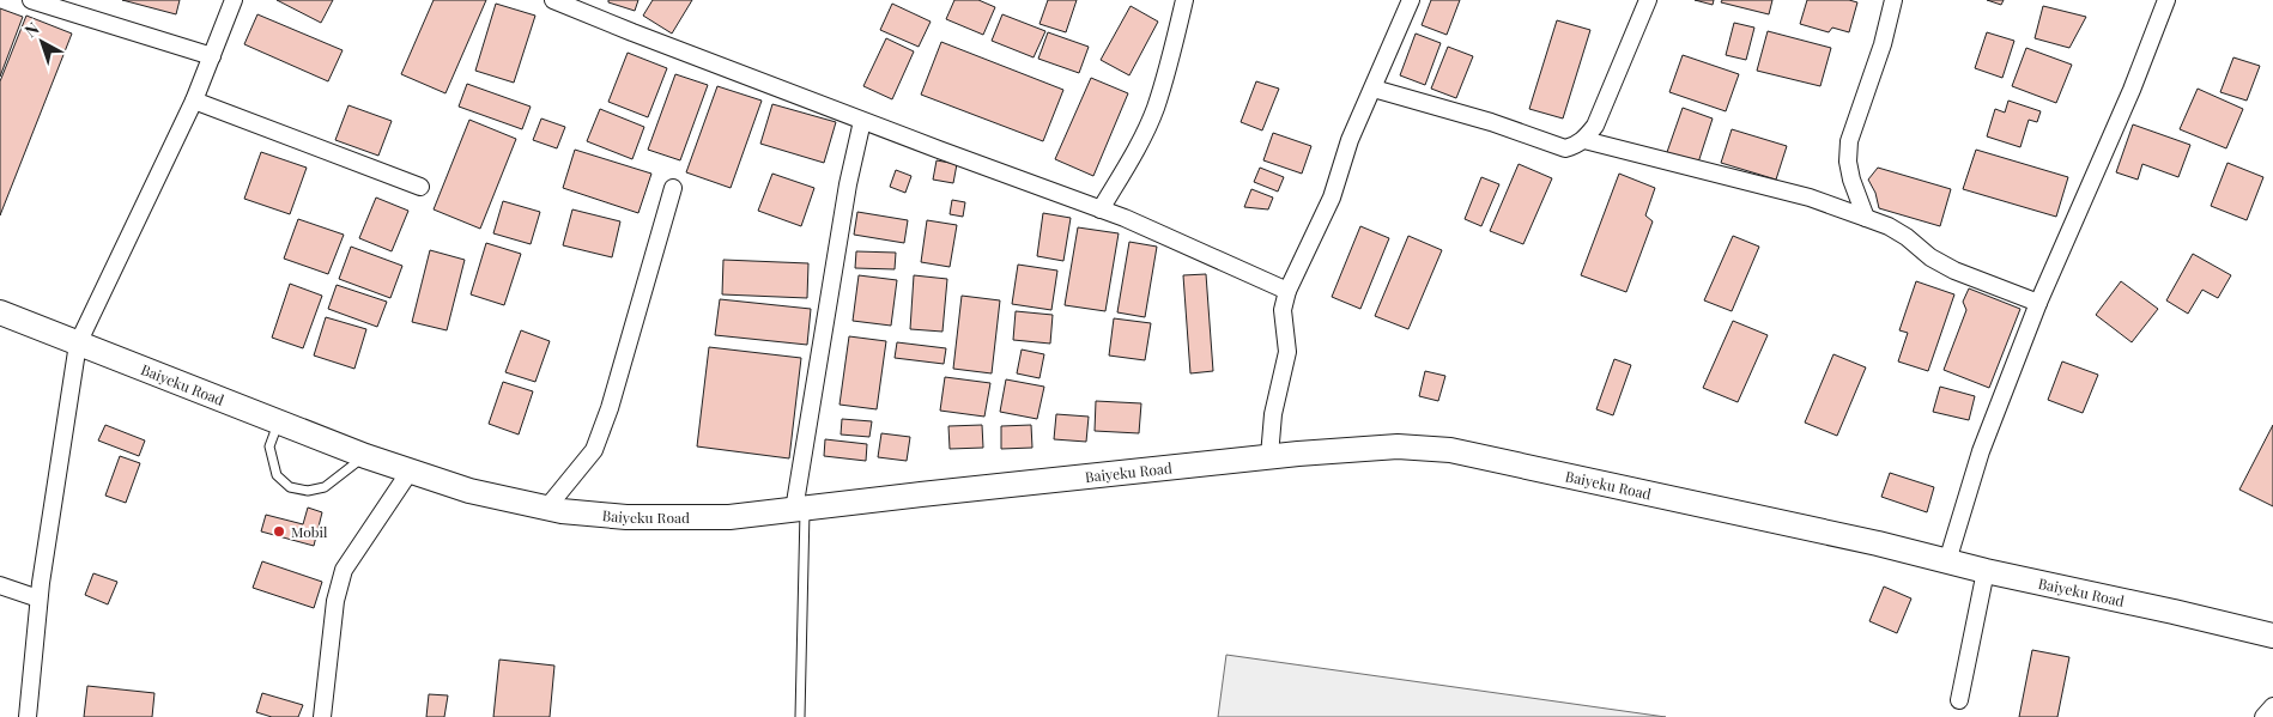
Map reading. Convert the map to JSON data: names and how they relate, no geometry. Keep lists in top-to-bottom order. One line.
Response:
{"streets":{"main road":["Baiyeku Road"]},"places":["Mobil"],"north":"top left"}
